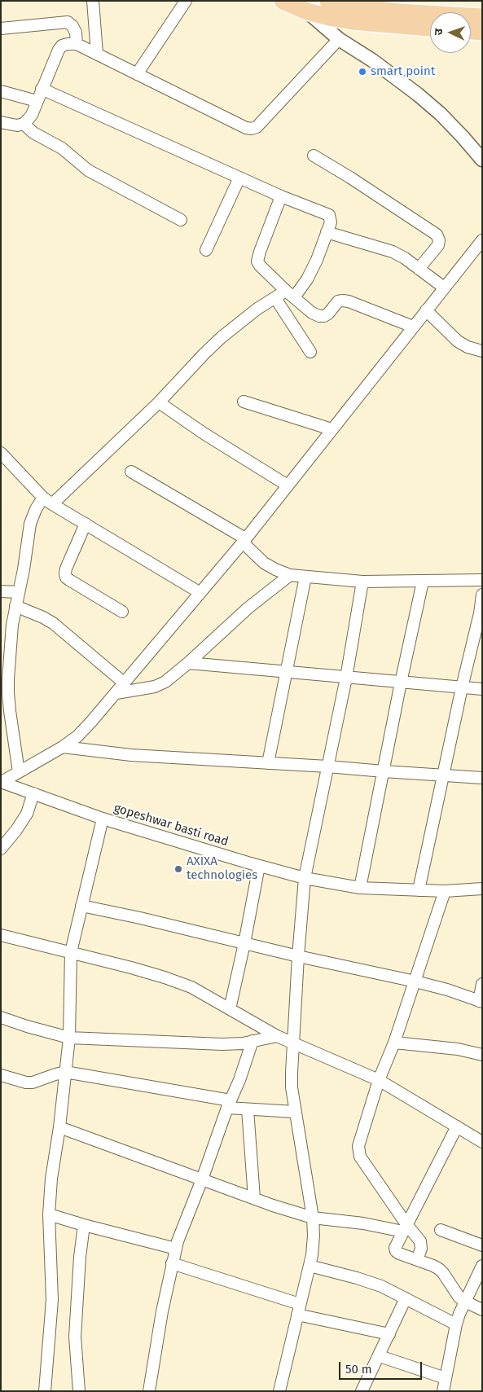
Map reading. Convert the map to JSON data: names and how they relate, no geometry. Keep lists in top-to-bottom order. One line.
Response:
{"streets":{"street":["gopeshwar basti road"]},"places":["smart point","AXIXA technologies"],"scale_bar":"50 m","north":"left"}
